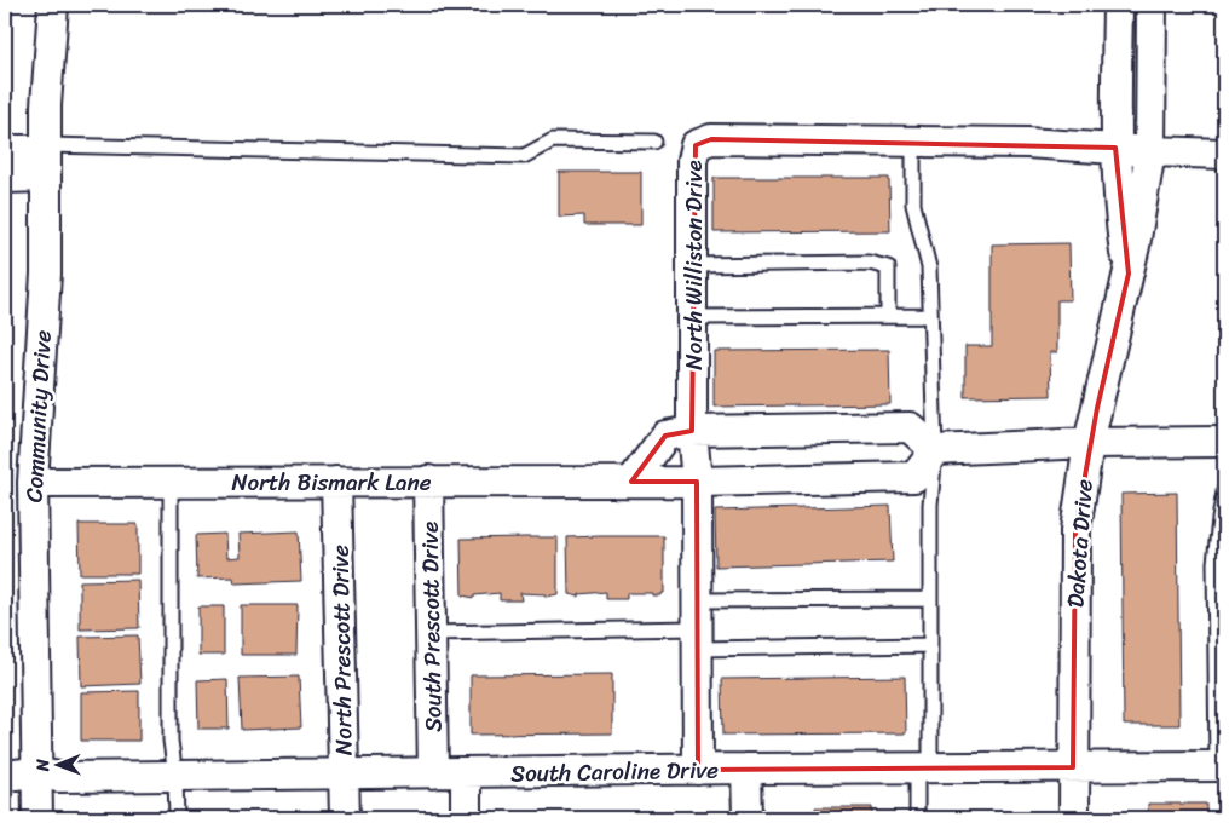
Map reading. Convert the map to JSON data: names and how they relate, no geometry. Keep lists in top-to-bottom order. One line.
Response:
{"streets":{"street":["North Williston Drive","Community Drive","North Bismark Lane","Dakota Drive","South Prescott Drive","North Prescott Drive","South Caroline Drive"]},"crossings":[["North Williston Drive","North Bismark Lane"],["North Williston Drive","Dakota Drive"],["North Williston Drive","South Caroline Drive"],["Community Drive","North Bismark Lane"],["Community Drive","South Caroline Drive"],["North Bismark Lane","South Prescott Drive"],["North Bismark Lane","North Prescott Drive"],["Dakota Drive","South Caroline Drive"],["South Prescott Drive","South Caroline Drive"],["North Prescott Drive","South Caroline Drive"]],"north":"left"}
